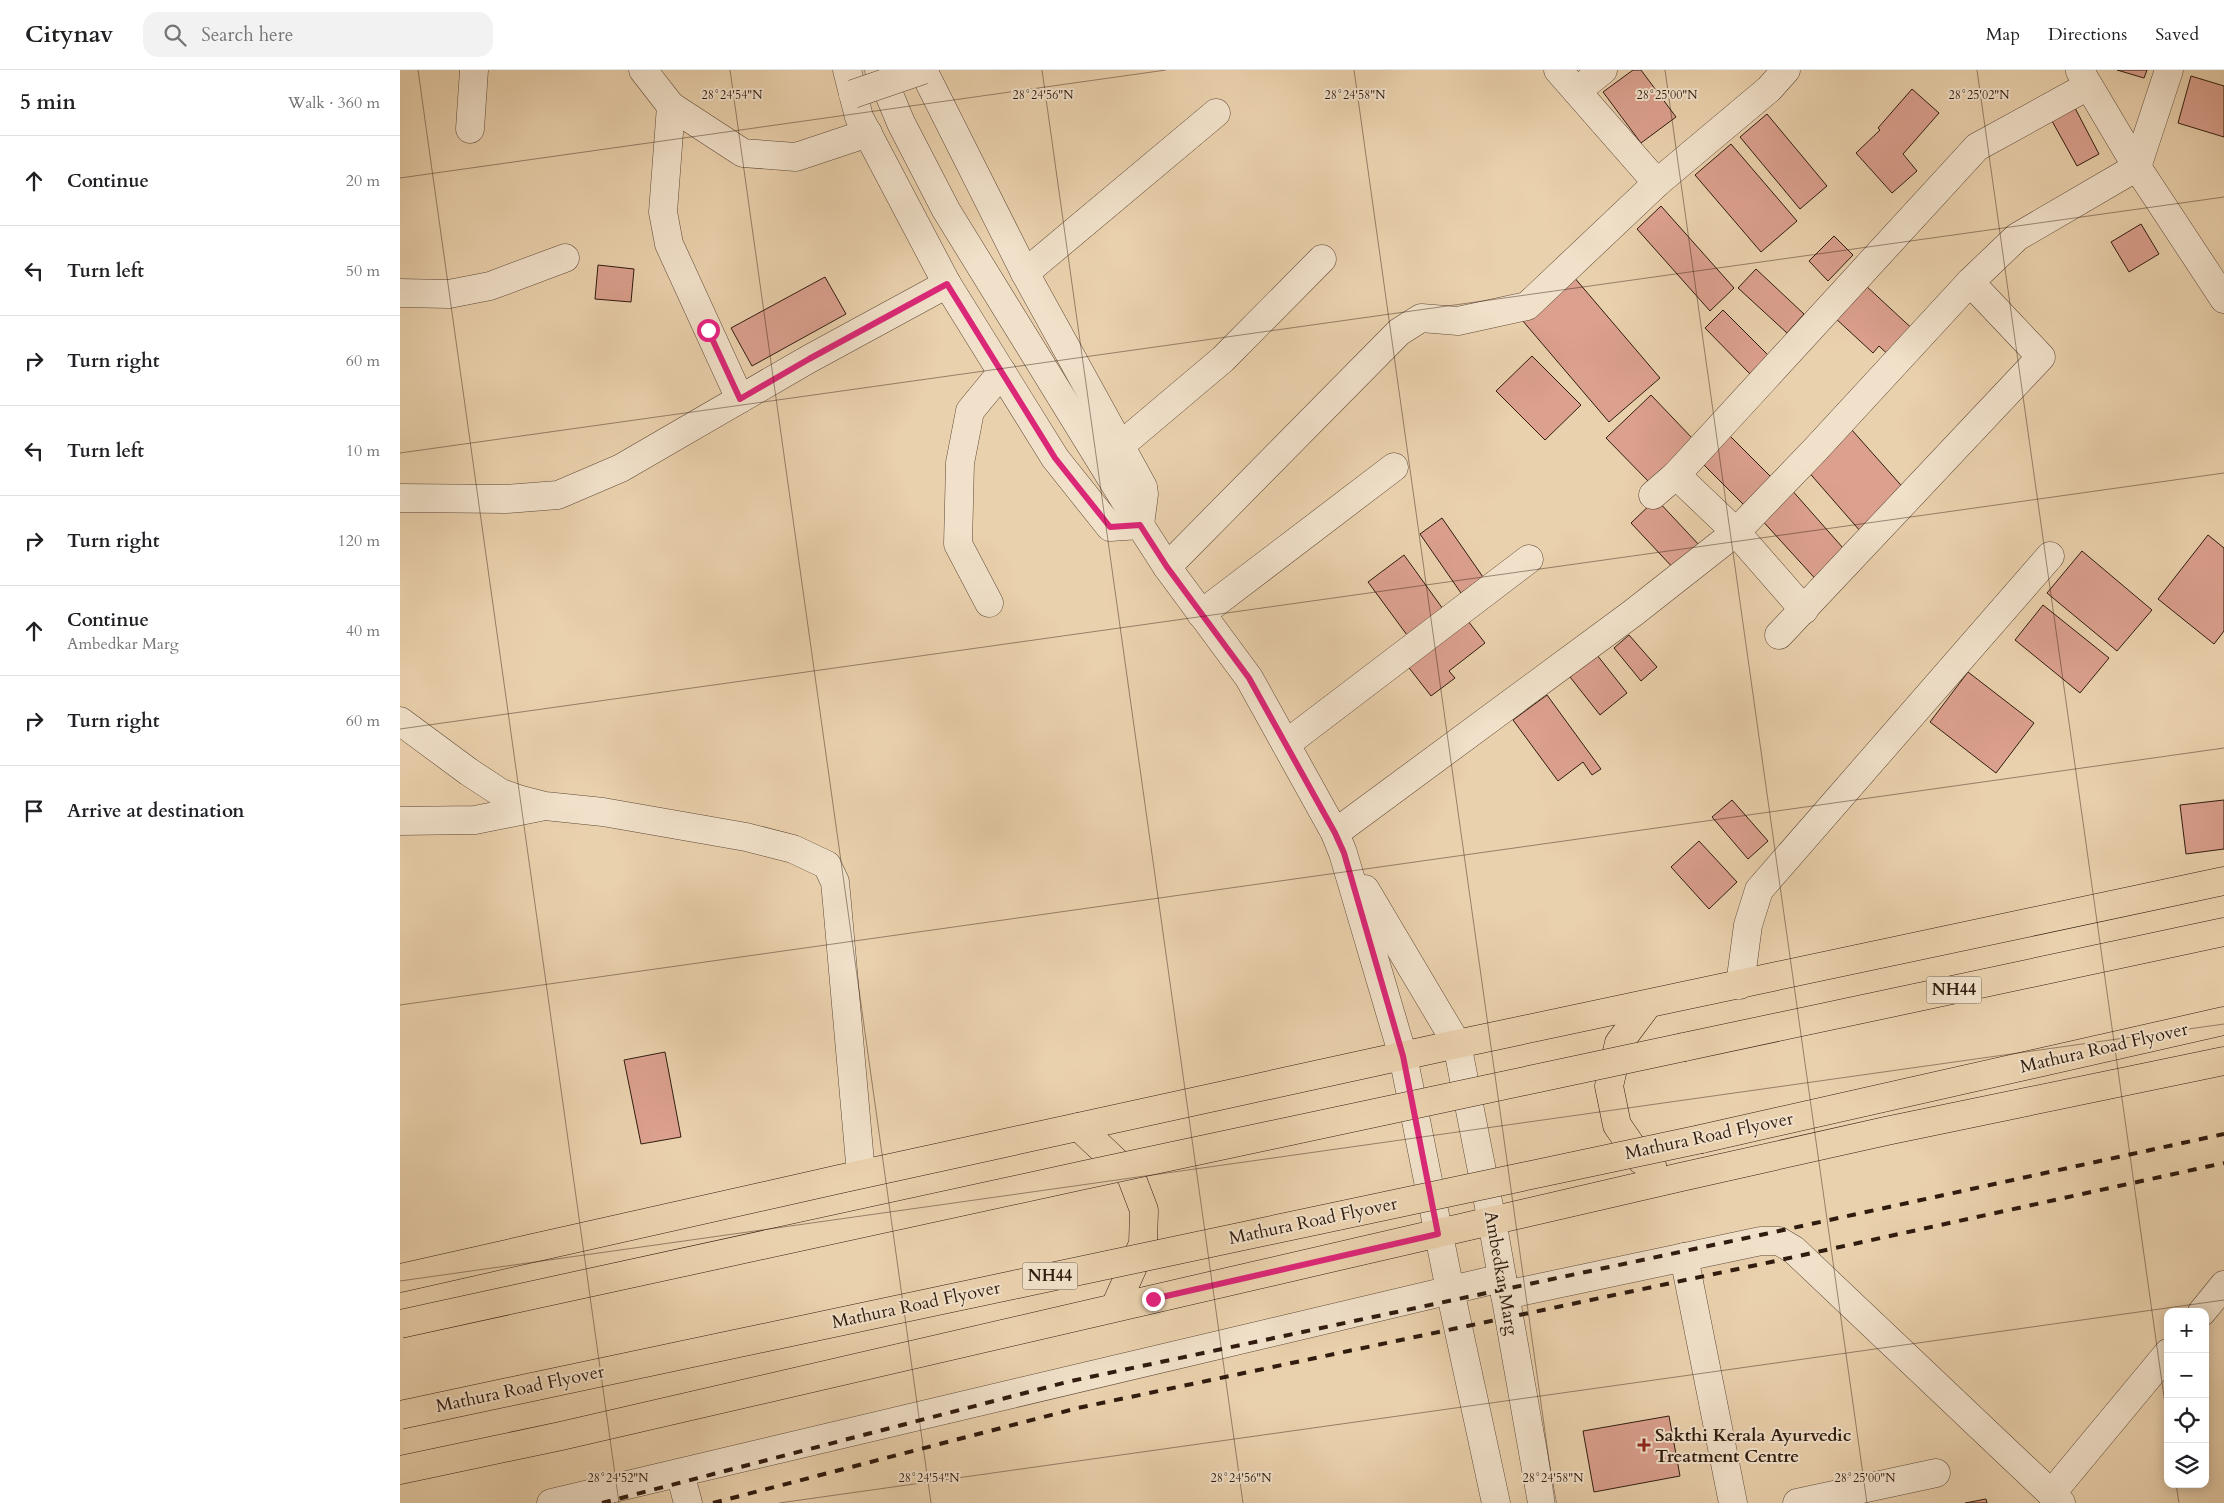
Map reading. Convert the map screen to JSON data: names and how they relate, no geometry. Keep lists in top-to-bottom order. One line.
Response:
{"streets":{"main road":["NH44","Mathura Road Flyover"],"street":["Ambedkar Marg"]},"places":{"health":["Sakthi Kerala Ayurvedic Treatment Centre"]},"page":{"header":"Citynav","search":"Search here","nav":["Map","Directions","Saved"],"heading":["5 min","Walk · 360 m"],"list":[["Continue","20 m"],["Turn left","50 m"],["Turn right","60 m"],["Turn left","10 m"],["Turn right","120 m"],["Continue","Ambedkar Marg","40 m"],["Turn right","60 m"],"Arrive at destination"],"map_buttons":["+","−"]},"coordinates":["28°24'54\"N","28°24'56\"N","28°24'58\"N","28°25'00\"N","28°25'02\"N","28°24'52\"N"]}
